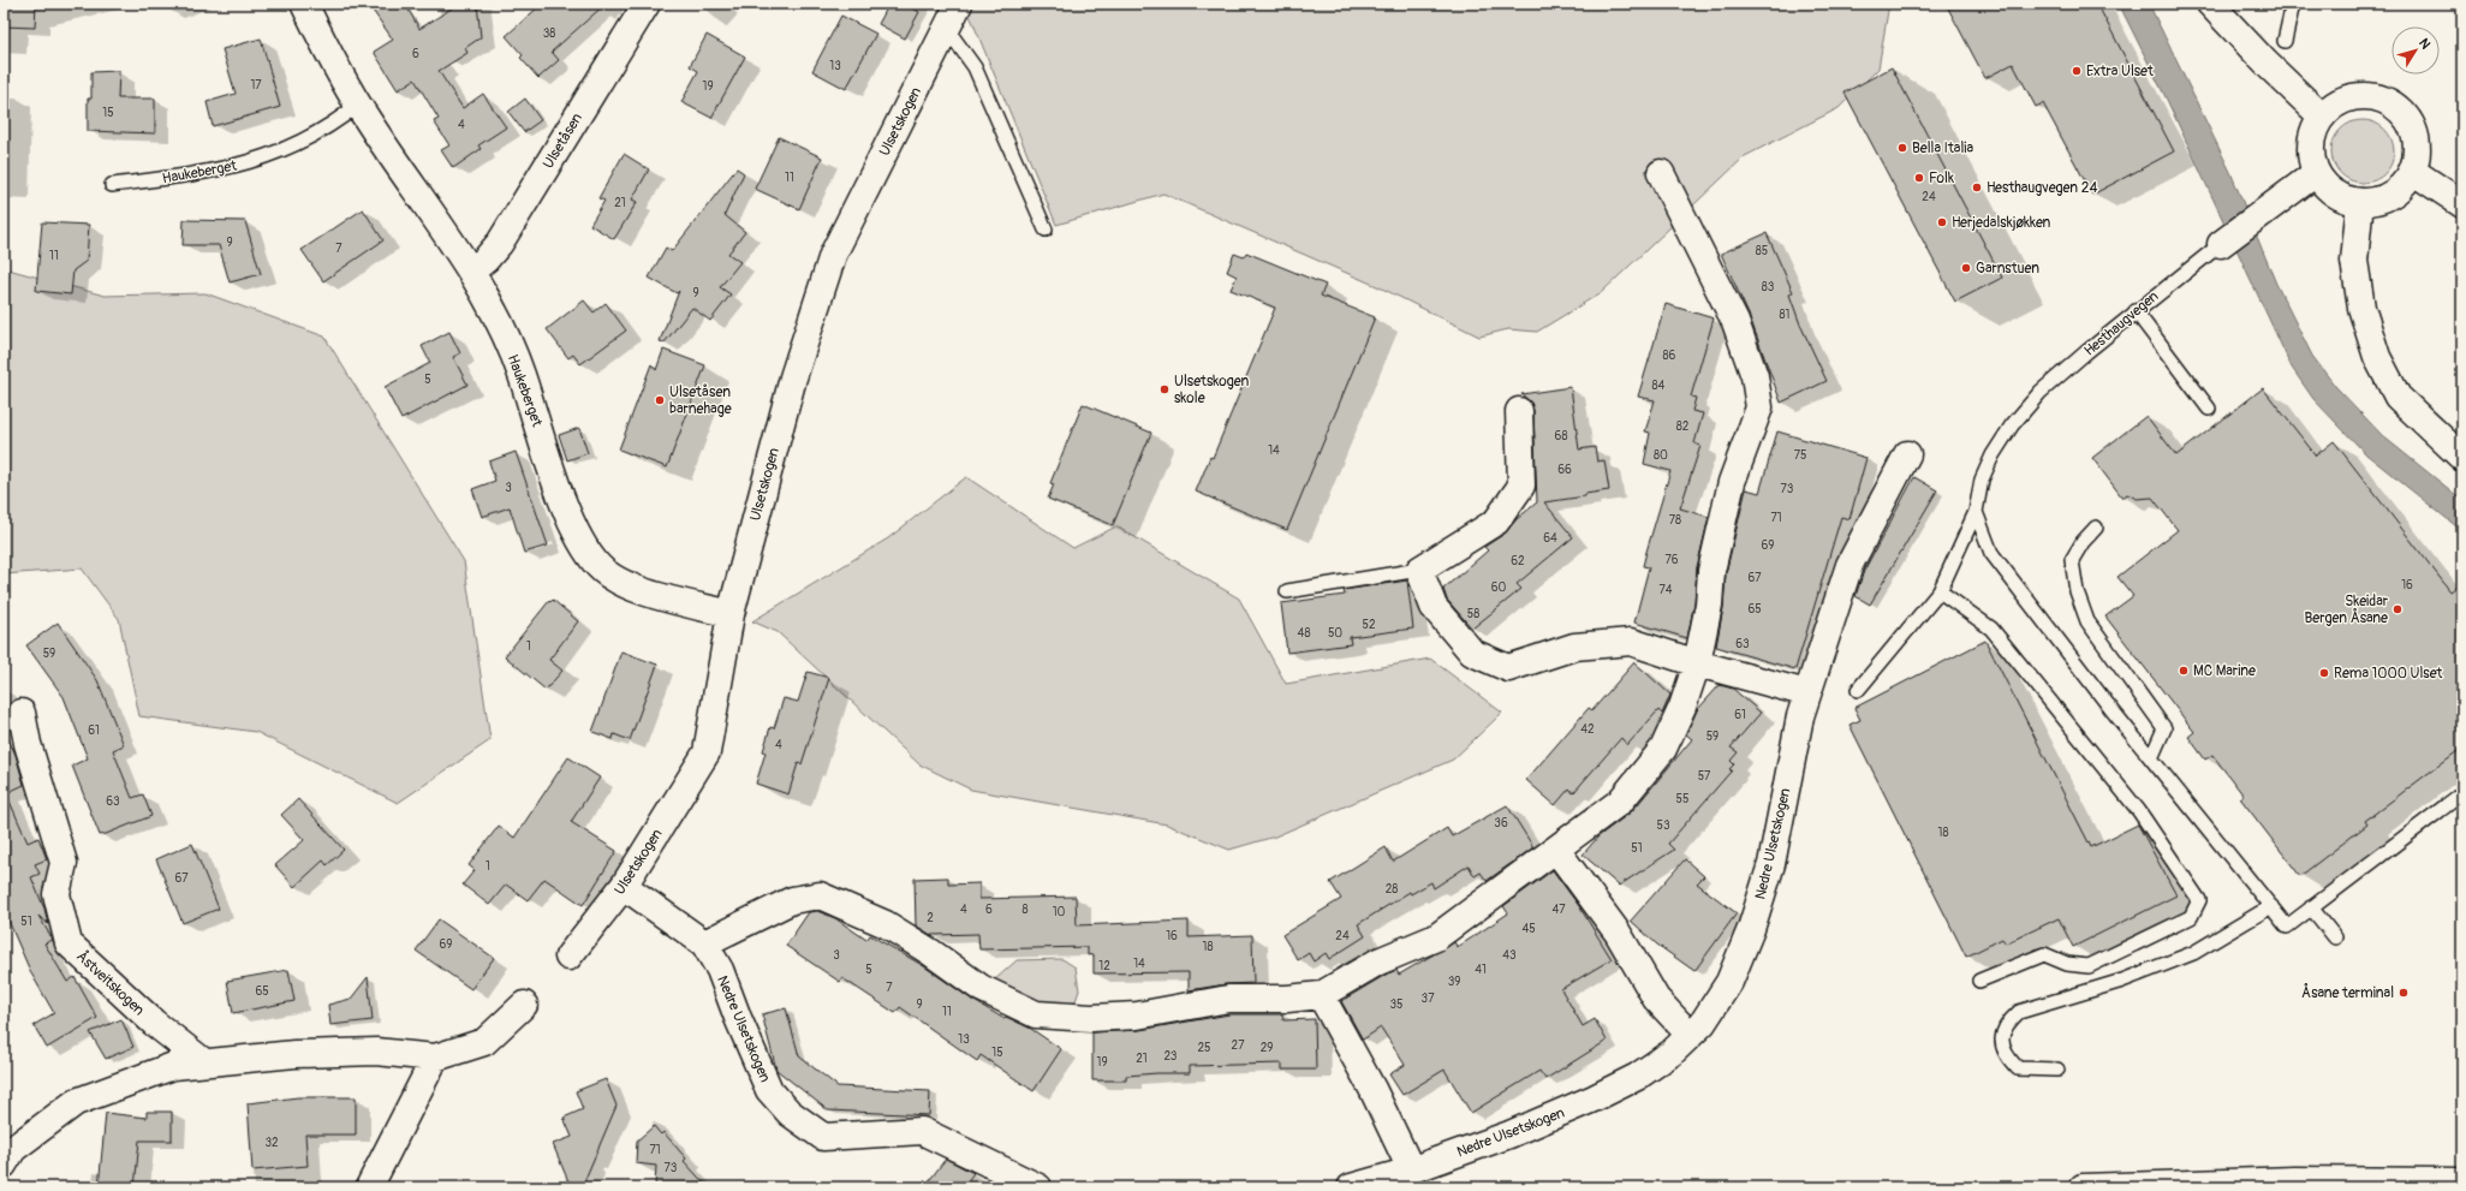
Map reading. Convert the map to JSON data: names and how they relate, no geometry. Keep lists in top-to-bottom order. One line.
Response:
{"streets":{"main road":["Ulsetskogen","Ulsetåsen","Haukeberget","Hesthaugvegen","Nedre Ulsetskogen","Åstveitskogen"]},"crossings":[["Ulsetskogen","Haukeberget"],["Ulsetskogen","Nedre Ulsetskogen"],["Ulsetåsen","Haukeberget"]],"places":["Extra Ulset","Bella Italia","Folk","Hesthaugvegen 24","Herjedalskjøkken","Garnstuen","Ulsetskogen skole","Ulsetåsen barnehage","Skeidar Bergen Åsane","MC Marine","Rema 1000 Ulset","Åsane terminal"],"house_numbers":["38","6","13","17","19","15","4","11","24","21","9","7","85","11","83","9","81","86","5","84","82","68","14","80","75","66","3","73","71","78","64","69","76","62","67","16","60","74","65","58","52","48","50","63","1","59","61","42","61","59","4","57","55","63","36","53","18","51","1","67","28","4","6","8","47","10","2","51","45","16","24","69","18","3","43","14","12","5","41","39","7","65","37","9","35","11","13","27","25","29","15","23","21","19","32","71","73"],"north":"top right"}
